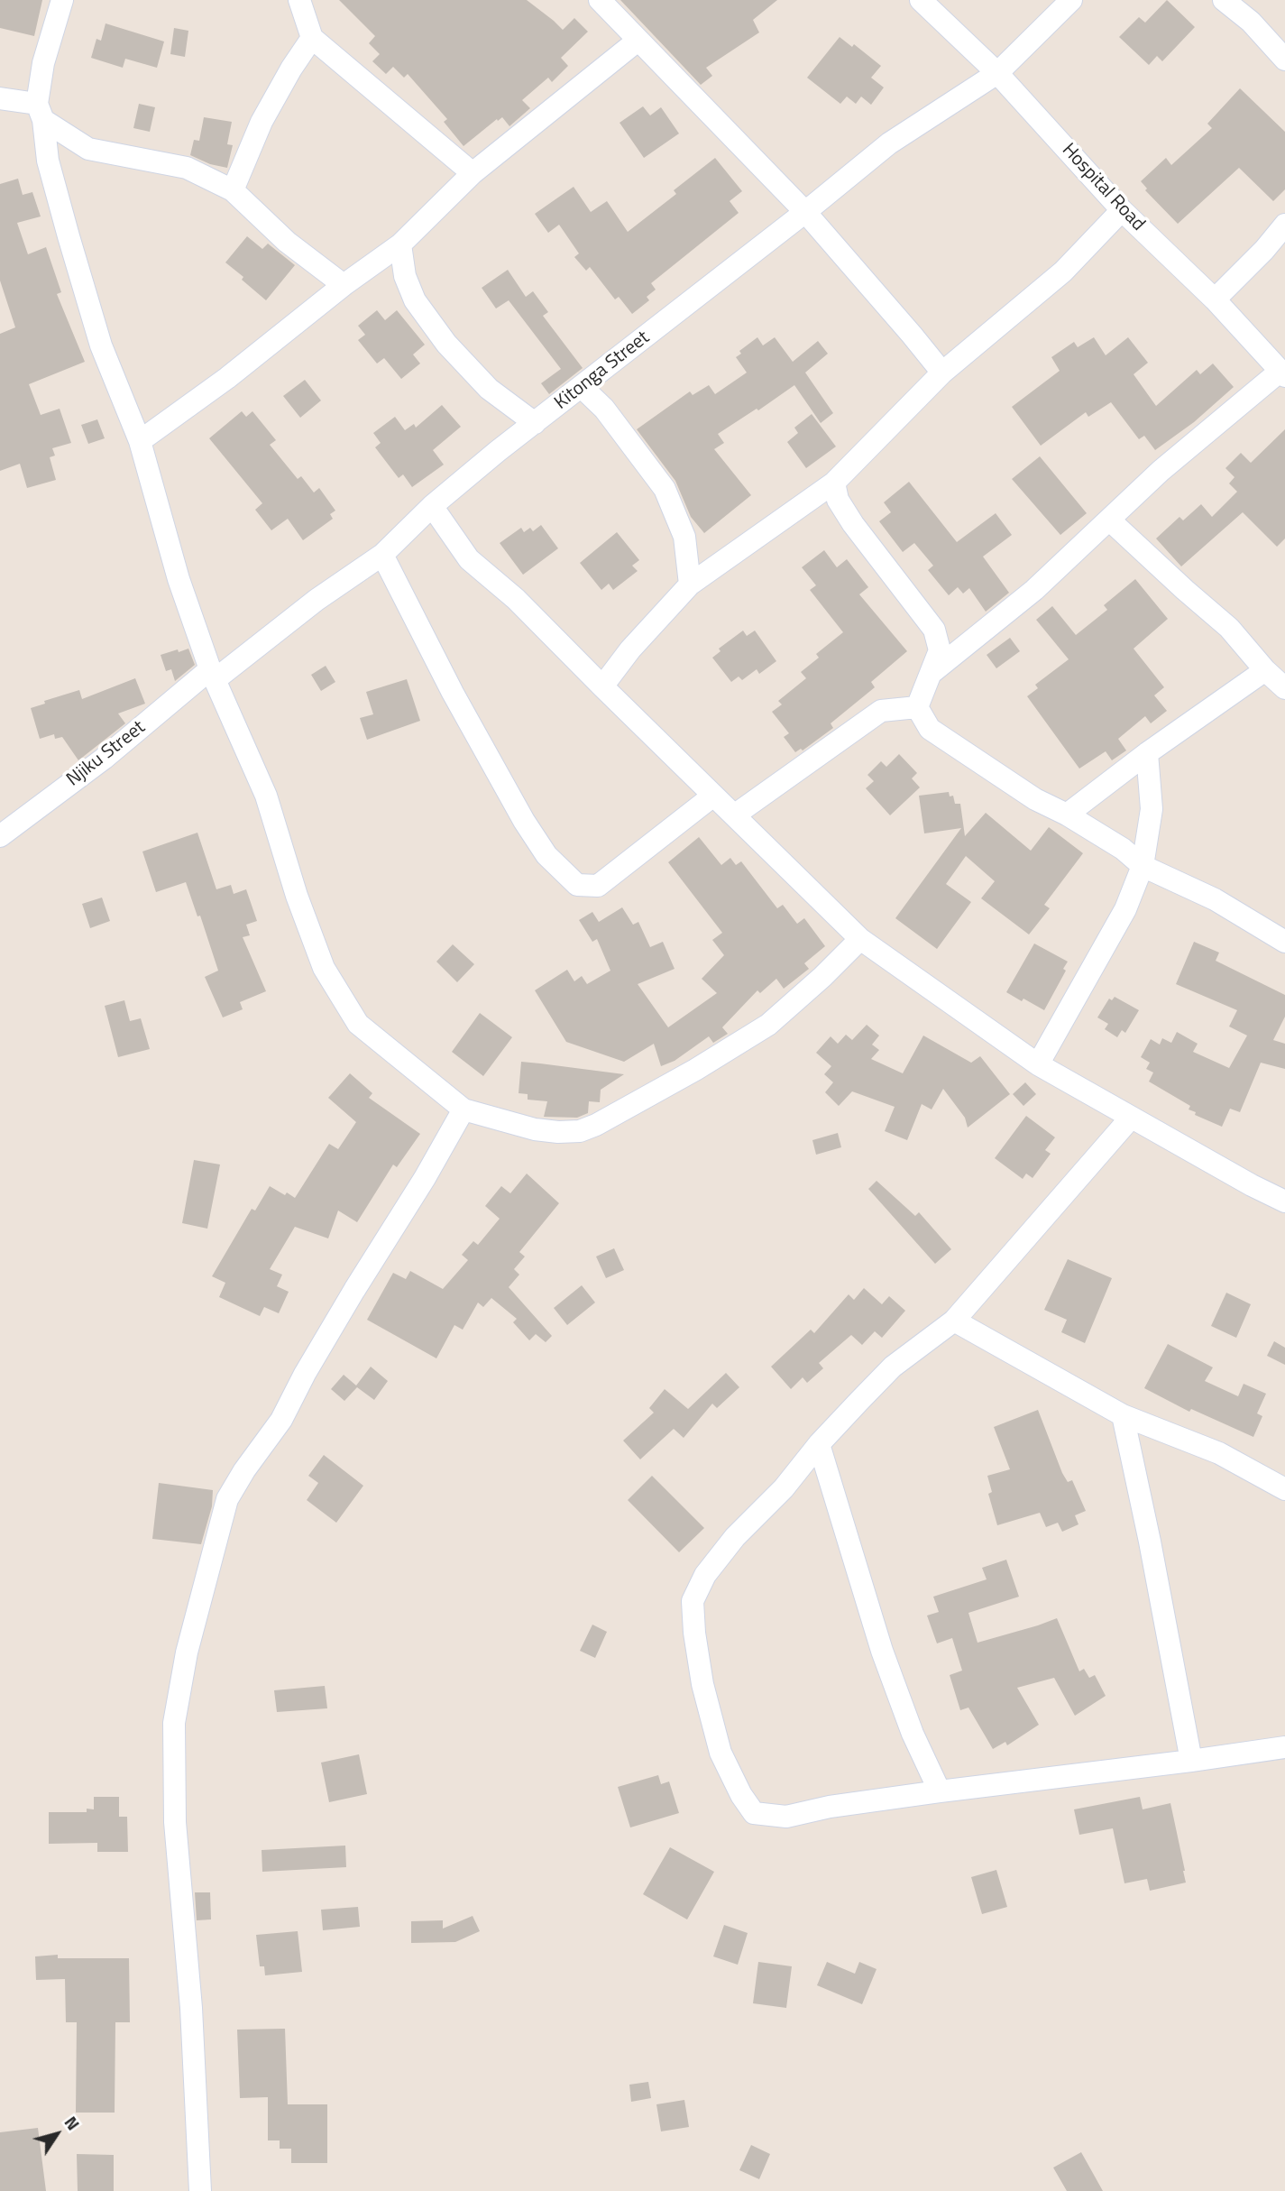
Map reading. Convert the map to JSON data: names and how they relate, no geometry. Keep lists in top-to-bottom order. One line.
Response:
{"streets":{"street":["Hospital Road","Kitonga Street","Njiku Street"]},"crossings":[["Hospital Road","Kitonga Street"],["Kitonga Street","Njiku Street"]],"north":"top right"}
